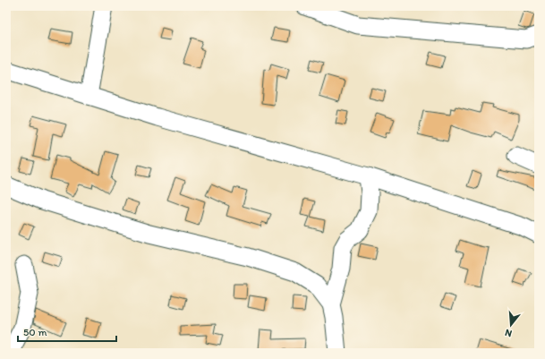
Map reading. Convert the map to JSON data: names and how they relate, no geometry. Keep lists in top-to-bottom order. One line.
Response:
{"scale_bar":"50 m","north":"bottom"}
